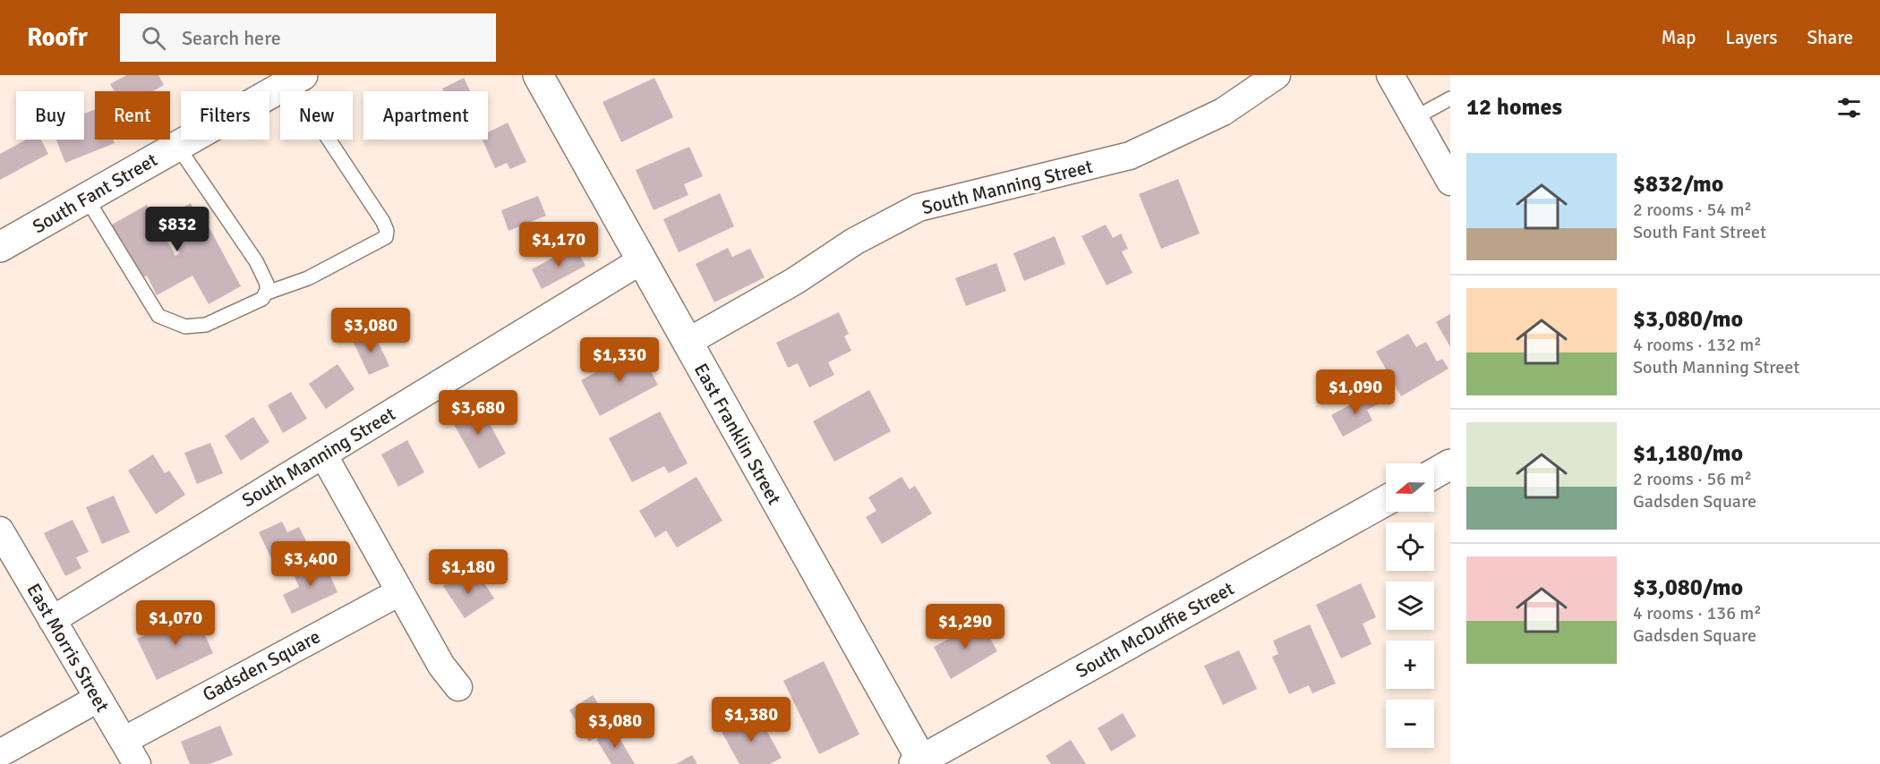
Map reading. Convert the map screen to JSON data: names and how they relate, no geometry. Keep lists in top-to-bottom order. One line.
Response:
{"streets":{"street":["South Manning Street","South Fant Street","East Franklin Street","South McDuffie Street","East Morris Street","Gadsden Square"]},"crossings":[["South Manning Street","East Franklin Street"],["South Manning Street","East Morris Street"],["East Franklin Street","South McDuffie Street"],["East Morris Street","Gadsden Square"]],"north":"left","page":{"header":"Roofr","search":"Search here","nav":["Map","Layers","Share"],"heading":"12 homes","chip":["Buy","Rent","Filters","New","Apartment"],"list":[{"name":"$832/mo","note":"2 rooms · 54 m² · South Fant Street"},{"name":"$3,080/mo","note":"4 rooms · 132 m² · South Manning Street"},{"name":"$1,180/mo","note":"2 rooms · 56 m² · Gadsden Square"},{"name":"$3,080/mo","note":"4 rooms · 136 m² · Gadsden Square"}],"price":["$832","$1,170","$3,080","$1,330","$1,090","$3,680","$3,400","$1,180","$1,070","$1,290","$1,380","$3,080"],"map_buttons":["+","−"]}}
